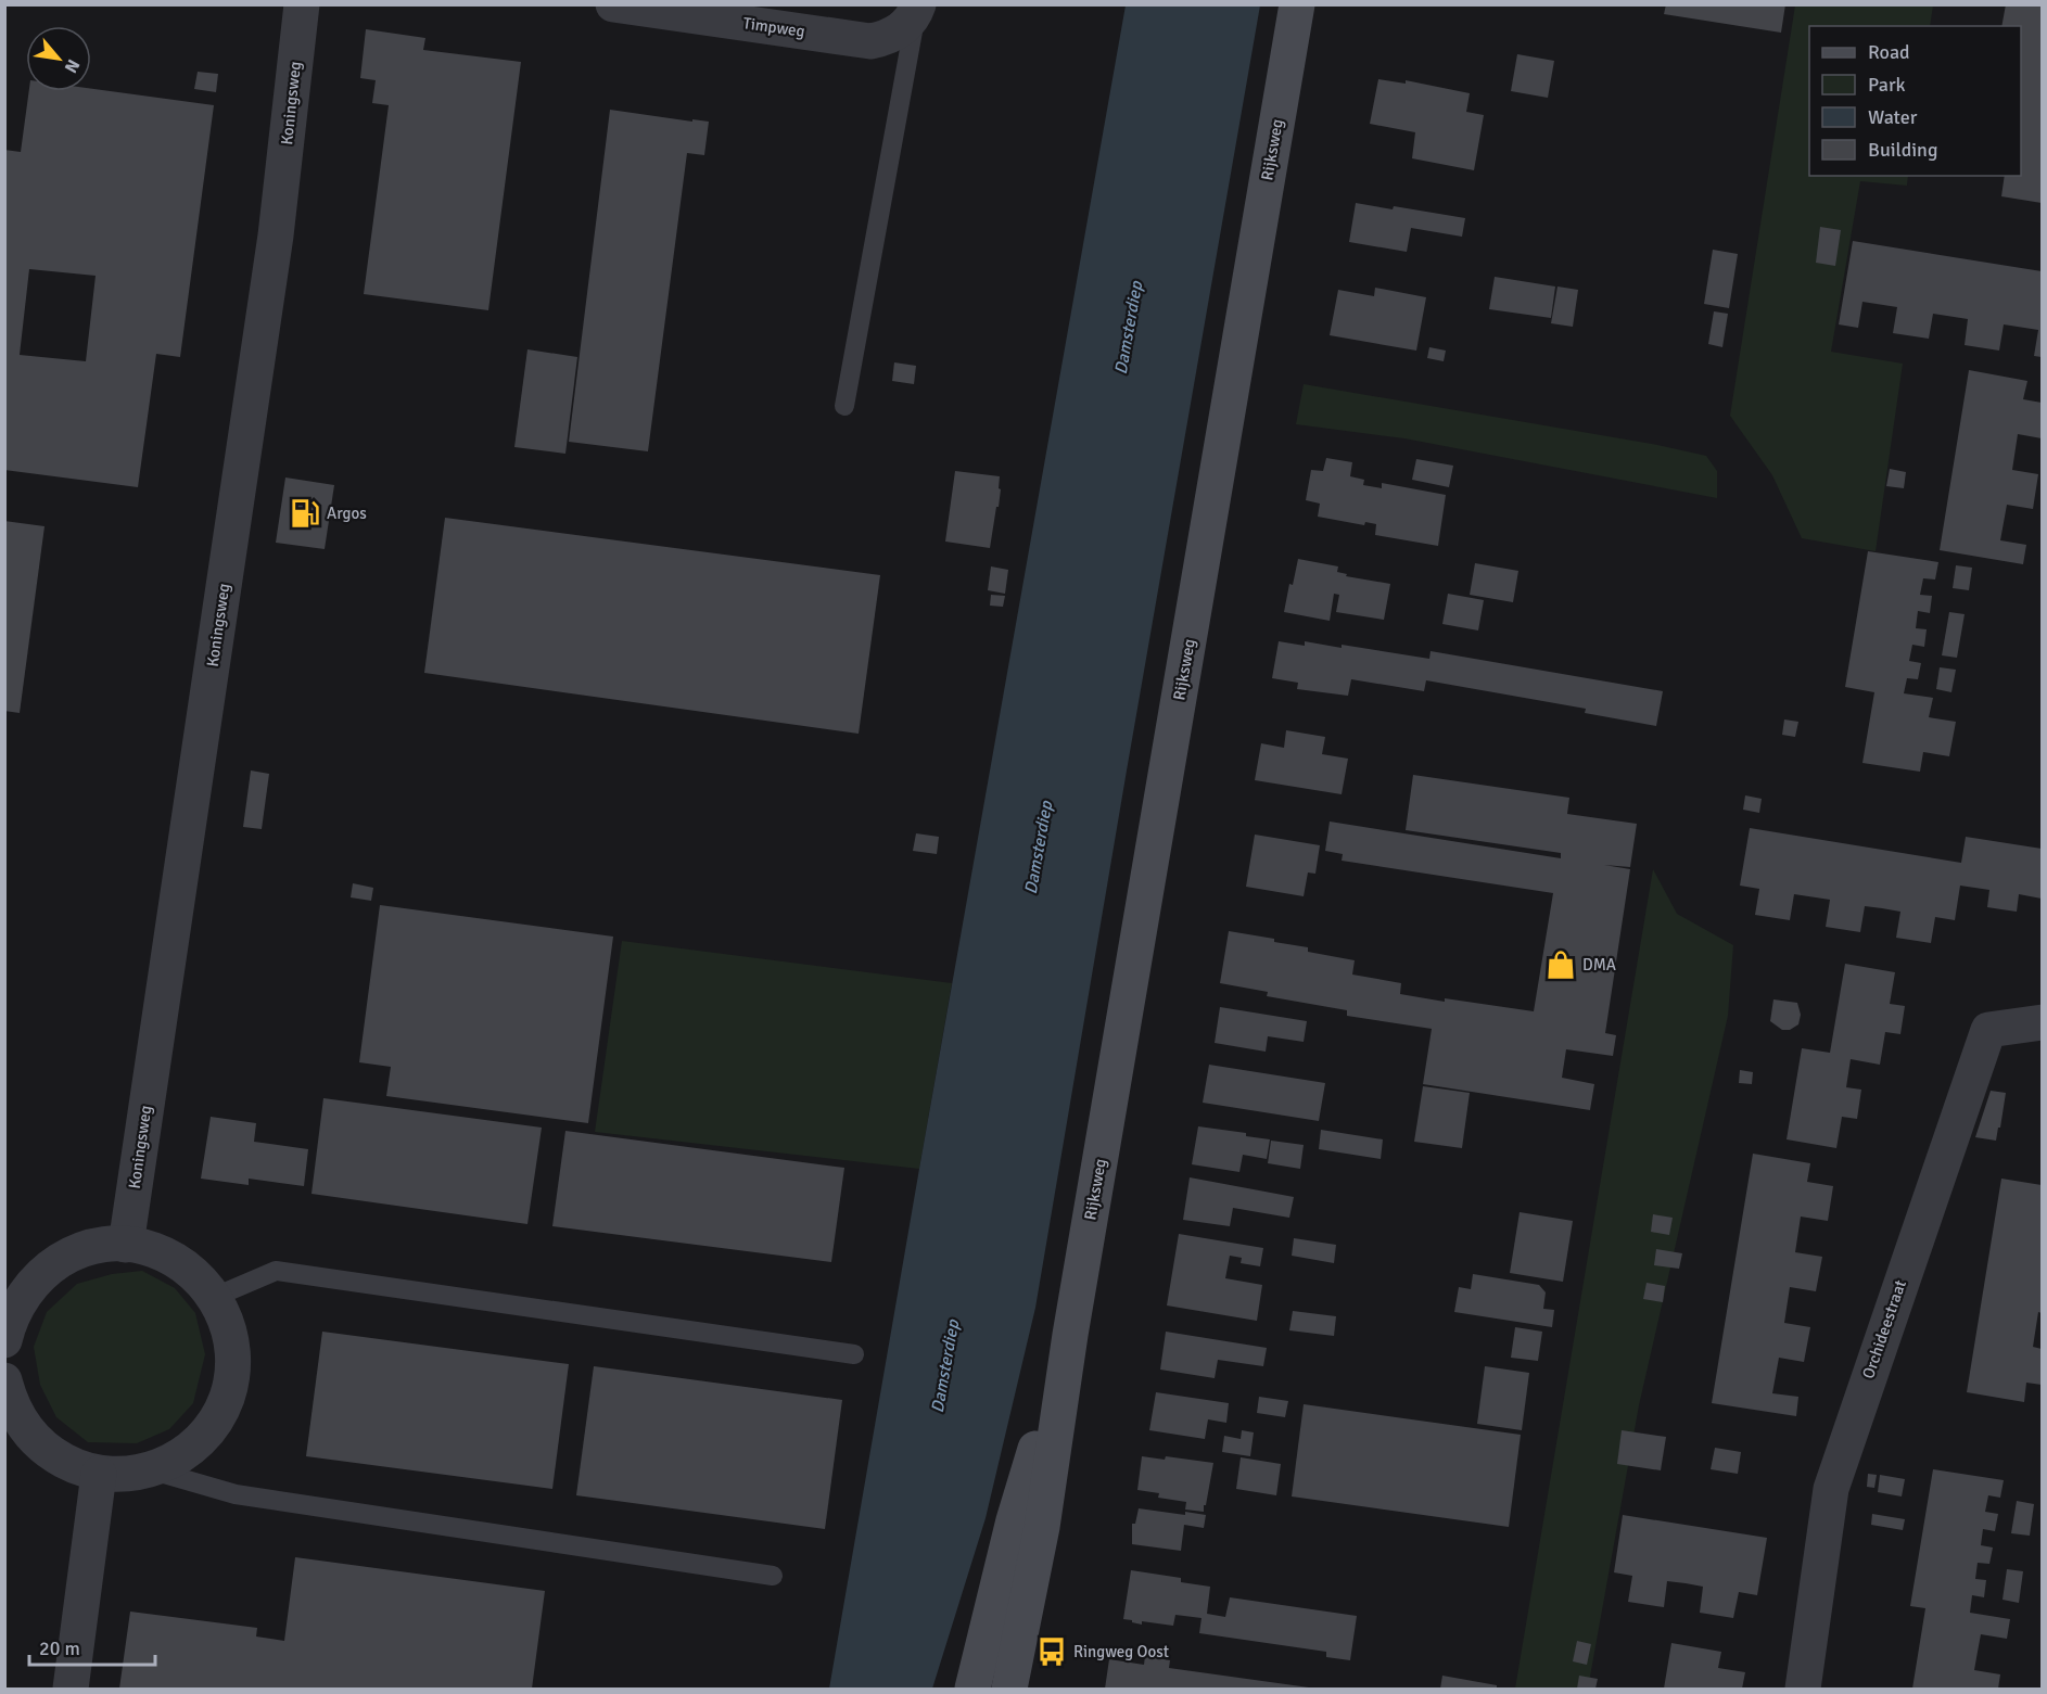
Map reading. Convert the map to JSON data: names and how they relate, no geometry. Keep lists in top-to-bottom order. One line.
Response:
{"streets":{"main road":["Rijksweg"],"street":["Timpweg","Koningsweg","Orchideestraat"]},"water":["Damsterdiep"],"places":{"fuel station":["Argos"],"shop":["DMA"],"bus stop":["Ringweg Oost"]},"legend":["Road","Park","Water","Building"],"scale_bar":"20 m","north":"bottom right"}
